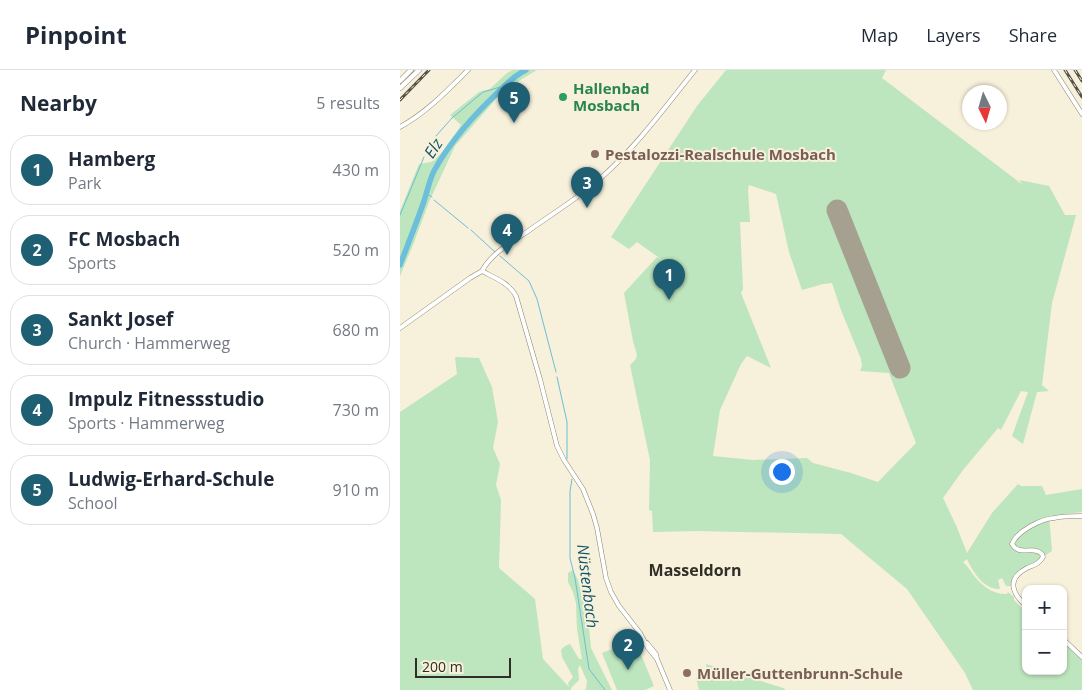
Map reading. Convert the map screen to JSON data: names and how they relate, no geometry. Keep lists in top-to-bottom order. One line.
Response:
{"districts":["Masseldorn"],"water":["Elz","Nüstenbach"],"places":["Hallenbad Mosbach","Pestalozzi-Realschule Mosbach","Müller-Guttenbrunn-Schule"],"scale_bar":"200 m","north":"bottom","page":{"header":"Pinpoint","nav":["Map","Layers","Share"],"heading":["Nearby","5 results"],"pins":["5","3","4","1","2"],"list":[{"mark":"1","name":"Hamberg","note":"Park","value":"430 m"},{"mark":"2","name":"FC Mosbach","note":"Sports","value":"520 m"},{"mark":"3","name":"Sankt Josef","note":"Church · Hammerweg","value":"680 m"},{"mark":"4","name":"Impulz Fitnessstudio","note":"Sports · Hammerweg","value":"730 m"},{"mark":"5","name":"Ludwig-Erhard-Schule","note":"School","value":"910 m"}],"map_buttons":["+","−"],"scale":"200 m"}}
